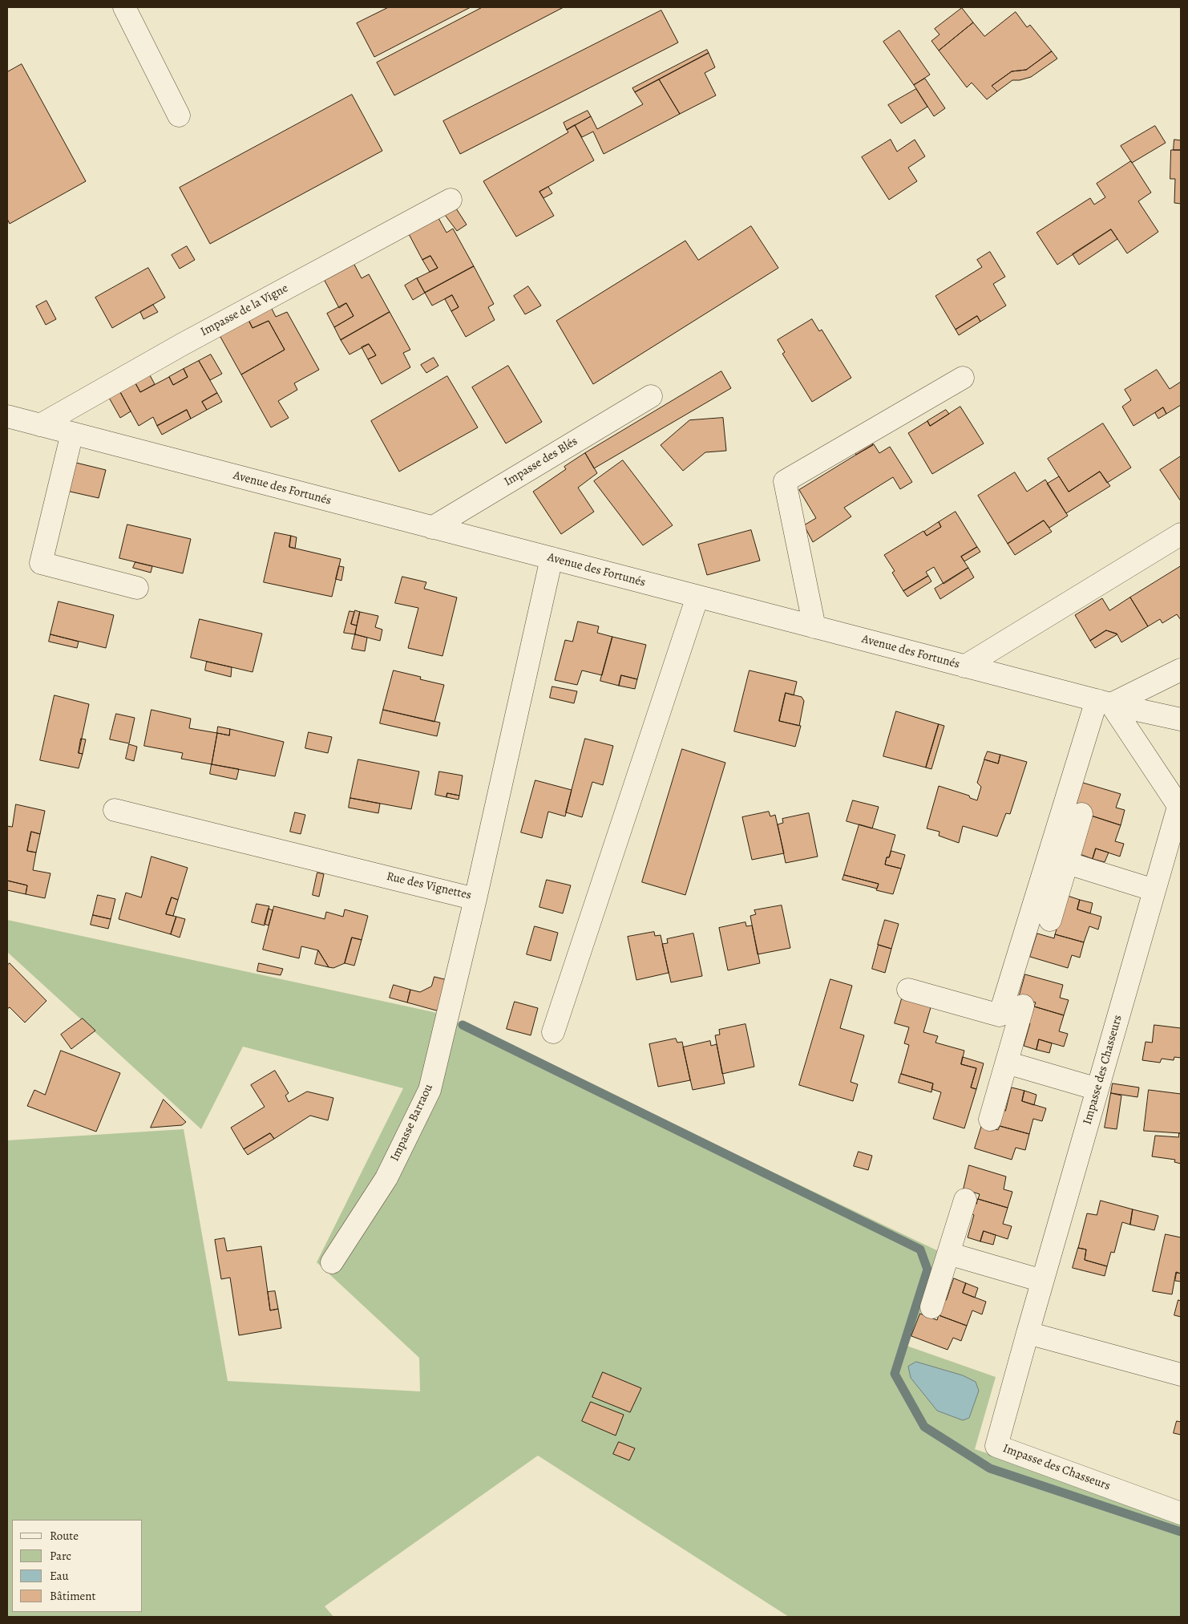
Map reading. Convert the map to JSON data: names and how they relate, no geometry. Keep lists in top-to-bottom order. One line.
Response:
{"streets":{"street":["Impasse de la Vigne","Impasse des Blés","Avenue des Fortunés","Rue des Vignettes","Impasse des Chasseurs","Impasse Barraou"]},"crossings":[["Impasse de la Vigne","Avenue des Fortunés"],["Impasse des Blés","Avenue des Fortunés"],["Avenue des Fortunés","Rue des Vignettes"],["Rue des Vignettes","Impasse Barraou"]],"legend":["Route","Parc","Eau","Bâtiment"]}
